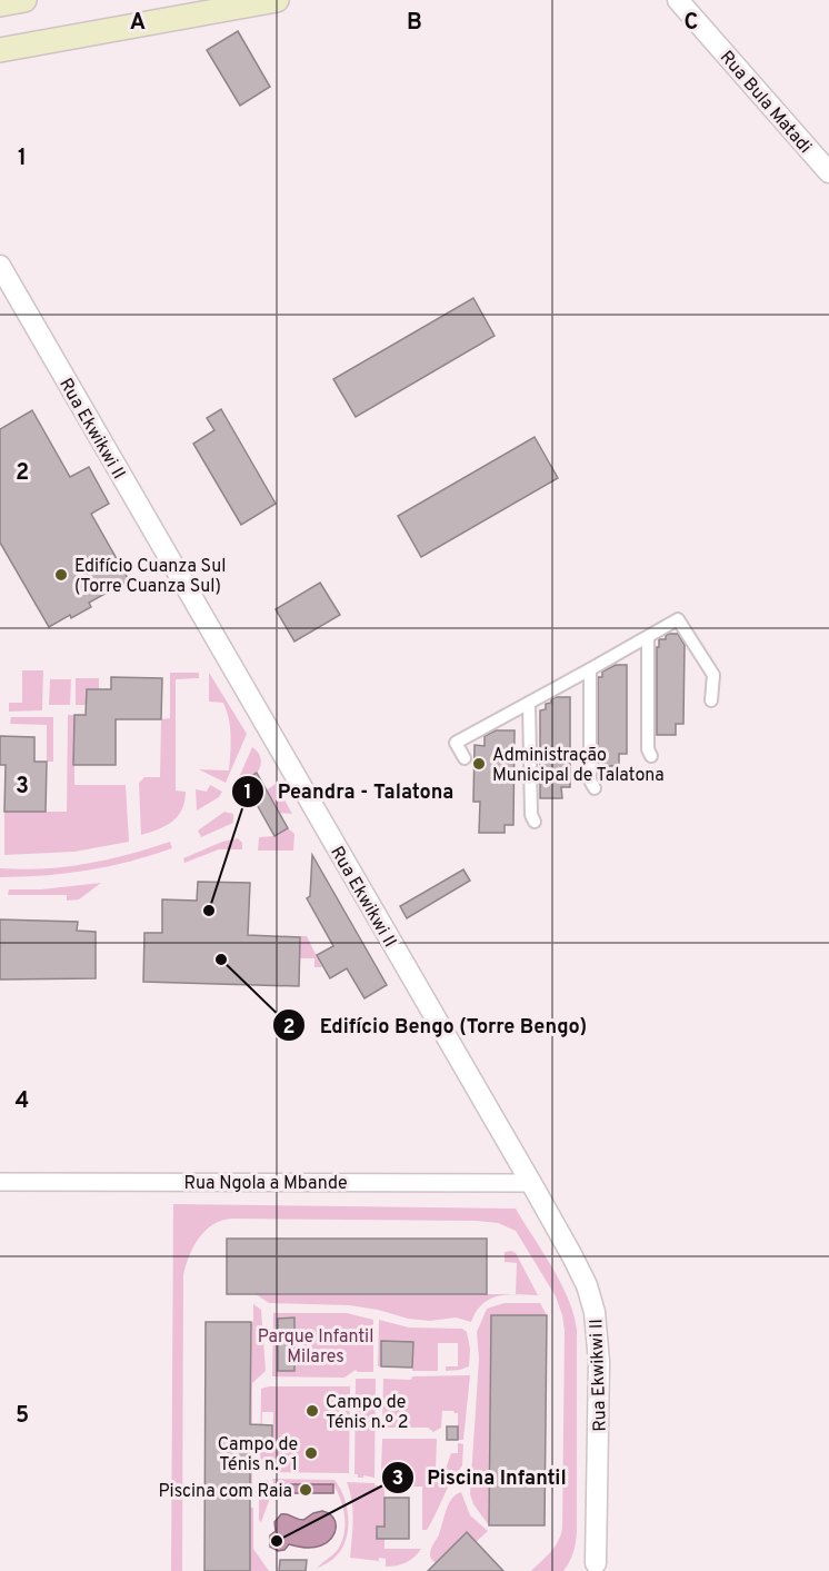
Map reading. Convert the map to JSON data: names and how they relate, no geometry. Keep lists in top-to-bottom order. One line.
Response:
{"streets":{"street":["Rua Bula Matadi","Rua Ekwikwi II","Rua Ngola a Mbande"]},"crossings":[["Rua Ekwikwi II","Rua Ngola a Mbande"]],"parks":["Parque Infantil Milares"],"places":["Edifício Cuanza Sul (Torre Cuanza Sul)","Administração Municipal de Talatona","Peandra - Talatona","Edifício Bengo (Torre Bengo)","Campo de Ténis n.º 2","Campo de Ténis n.º 1","Piscina com Raia","Piscina Infantil"],"grid":{"columns":["A","B","C"],"rows":["1","2","3","4","5"]}}
